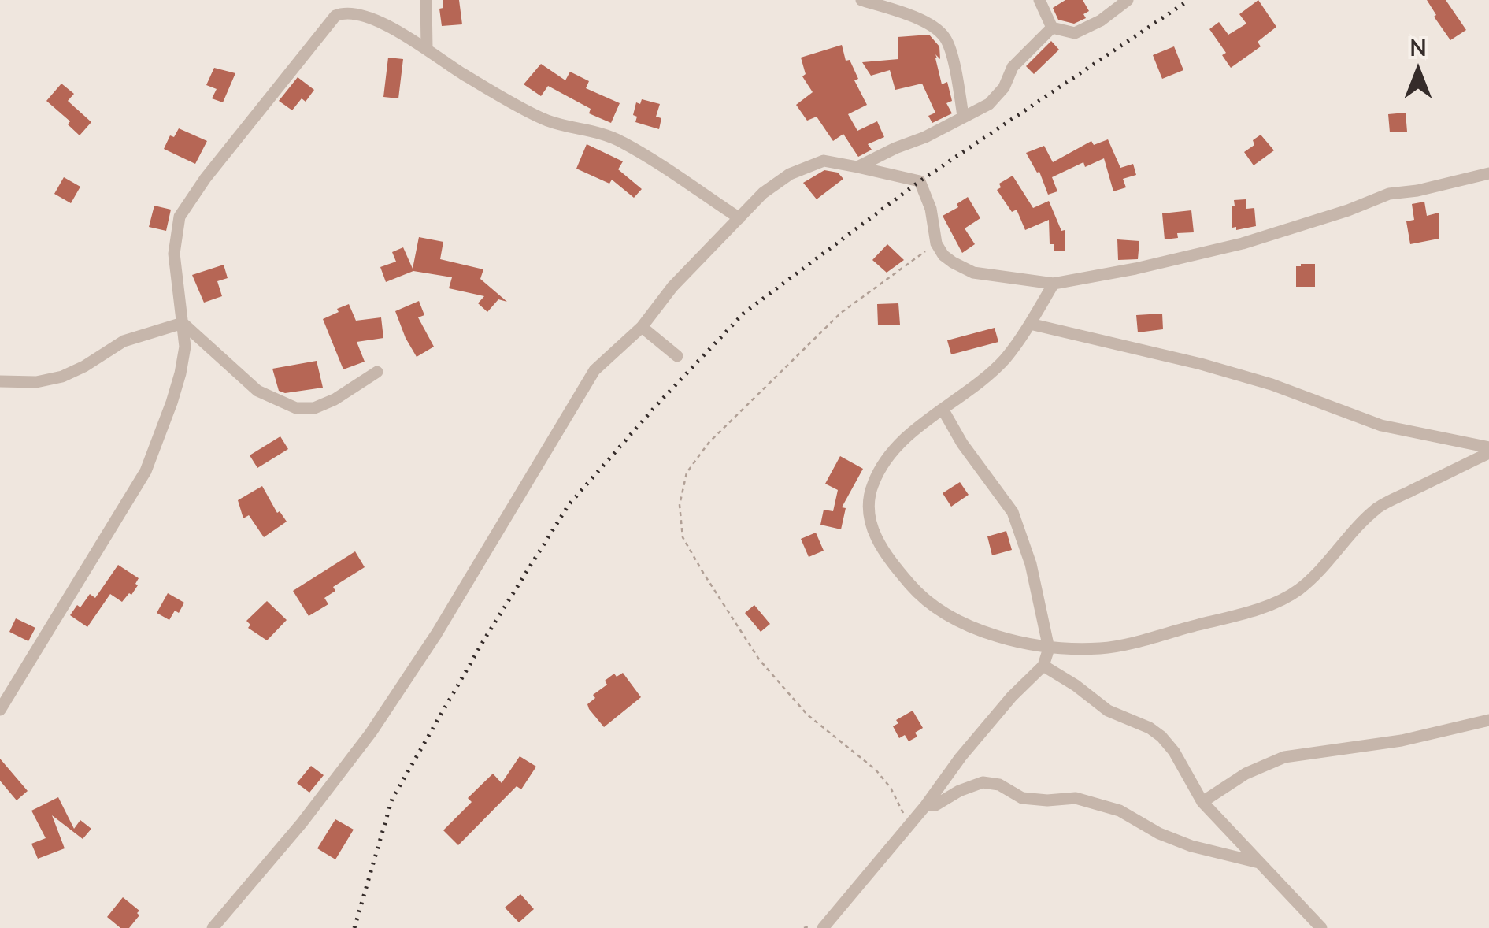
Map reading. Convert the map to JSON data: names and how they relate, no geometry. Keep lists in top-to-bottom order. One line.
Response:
{"north":"top"}
